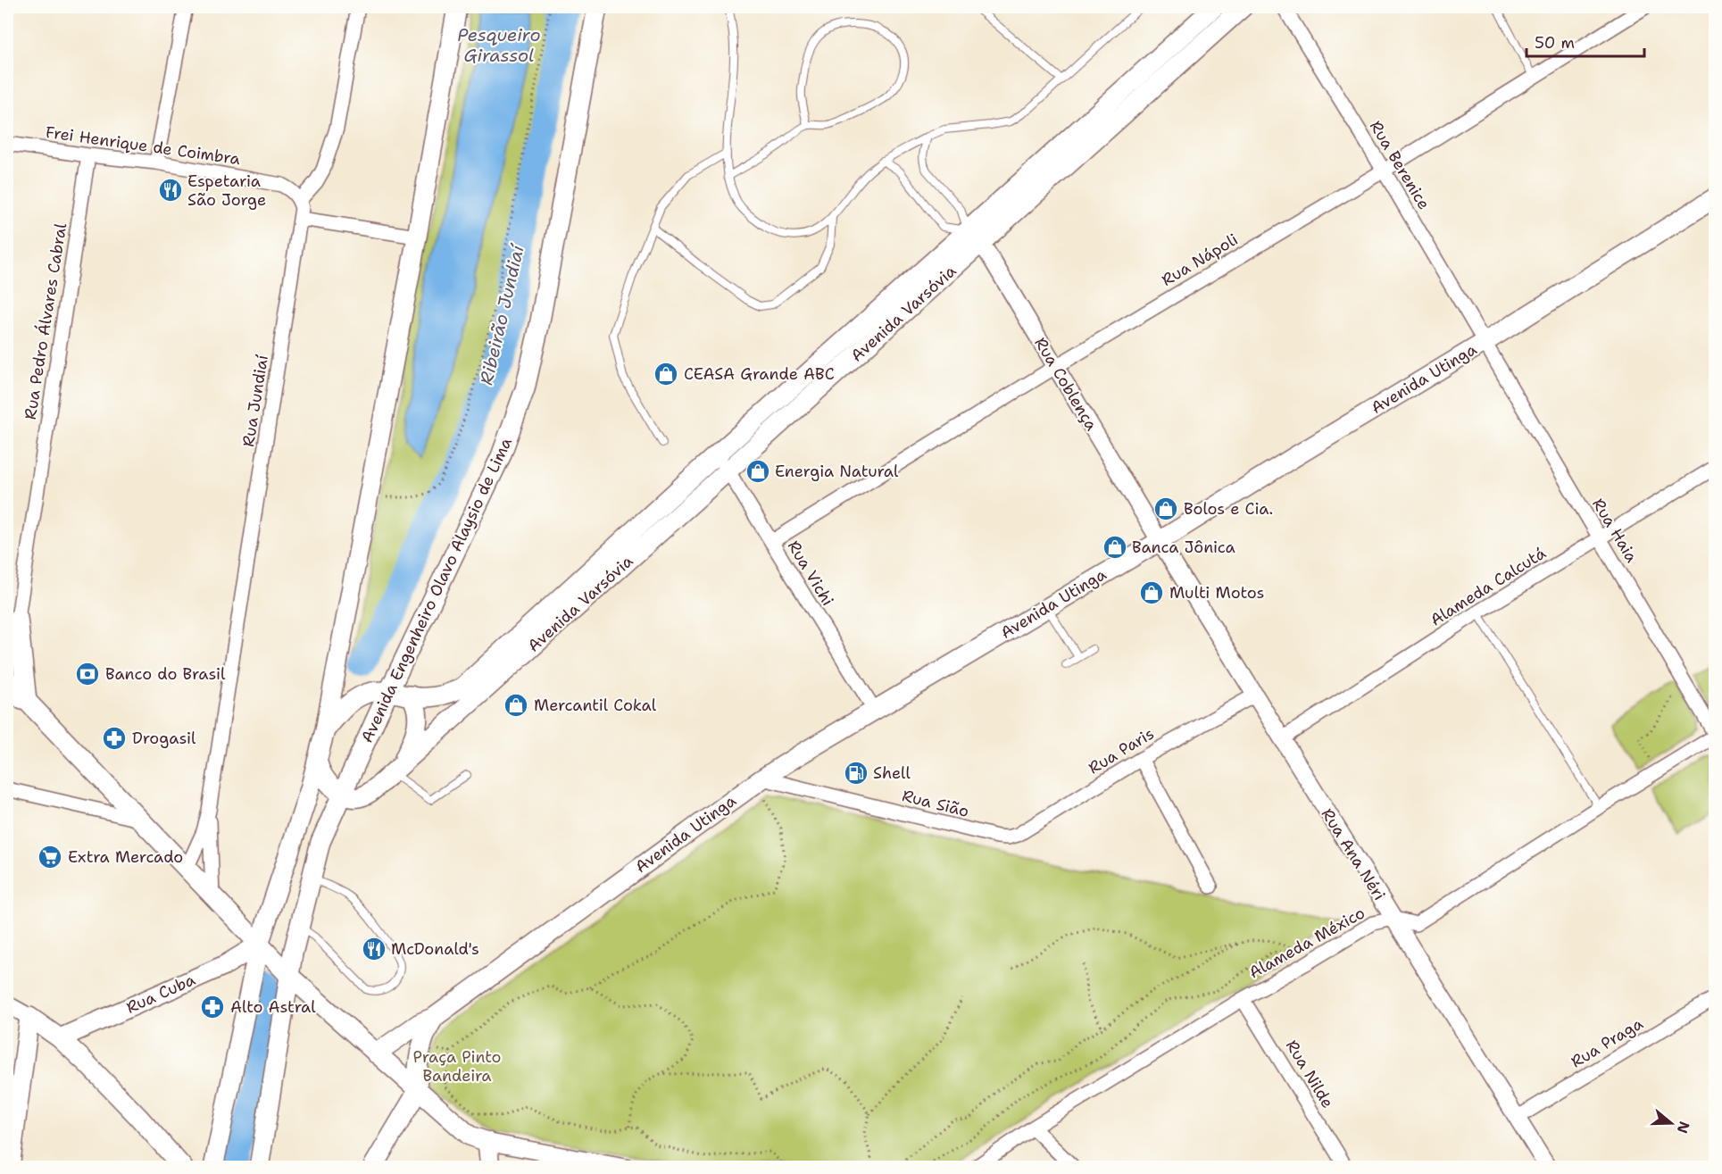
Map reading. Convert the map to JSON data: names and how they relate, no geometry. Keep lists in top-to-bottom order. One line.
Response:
{"streets":{"main road":["Avenida Varsóvia","Avenida Utinga","Avenida Engenheiro Olavo Alaysio de Lima","Rua Cuba"],"street":["Frei Henrique de Coimbra","Rua Berenice","Rua Nápoli","Rua Pedro Álvares Cabral","Rua Coblença","Rua Jundiaí","Rua Haia","Rua Vichi","Alameda Calcutá","Rua Paris","Rua Sião","Rua Ana Néri","Alameda México","Rua Praga","Rua Nilde"]},"crossings":[["Frei Henrique de Coimbra","Rua Pedro Álvares Cabral"],["Frei Henrique de Coimbra","Rua Jundiaí"],["Rua Berenice","Rua Nápoli"],["Rua Berenice","Avenida Utinga"],["Rua Berenice","Rua Haia"],["Rua Nápoli","Rua Coblença"],["Rua Nápoli","Rua Vichi"],["Avenida Varsóvia","Rua Coblença"],["Avenida Varsóvia","Rua Vichi"],["Avenida Varsóvia","Avenida Engenheiro Olavo Alaysio de Lima"],["Avenida Utinga","Rua Coblença"],["Avenida Utinga","Rua Haia"],["Avenida Utinga","Rua Vichi"],["Avenida Utinga","Rua Sião"],["Avenida Utinga","Rua Ana Néri"],["Rua Coblença","Rua Ana Néri"],["Rua Haia","Alameda Calcutá"],["Rua Haia","Alameda México"],["Alameda Calcutá","Rua Ana Néri"],["Rua Paris","Rua Sião"],["Rua Paris","Rua Ana Néri"],["Rua Ana Néri","Alameda México"],["Rua Ana Néri","Rua Praga"],["Alameda México","Rua Nilde"]],"water":["Pesqueiro Girassol","Ribeirão Jundiaí"],"parks":["Praça Pinto Bandeira"],"places":{"restaurant":["Espetaria São Jorge","McDonald's"],"shop":["CEASA Grande ABC","Energia Natural","Bolos e Cia.","Banca Jônica","Multi Motos","Mercantil Cokal"],"bank":["Banco do Brasil"],"pharmacy":["Drogasil","Alto Astral"],"fuel station":["Shell"],"supermarket":["Extra Mercado"]},"scale_bar":"50 m","north":"right"}
